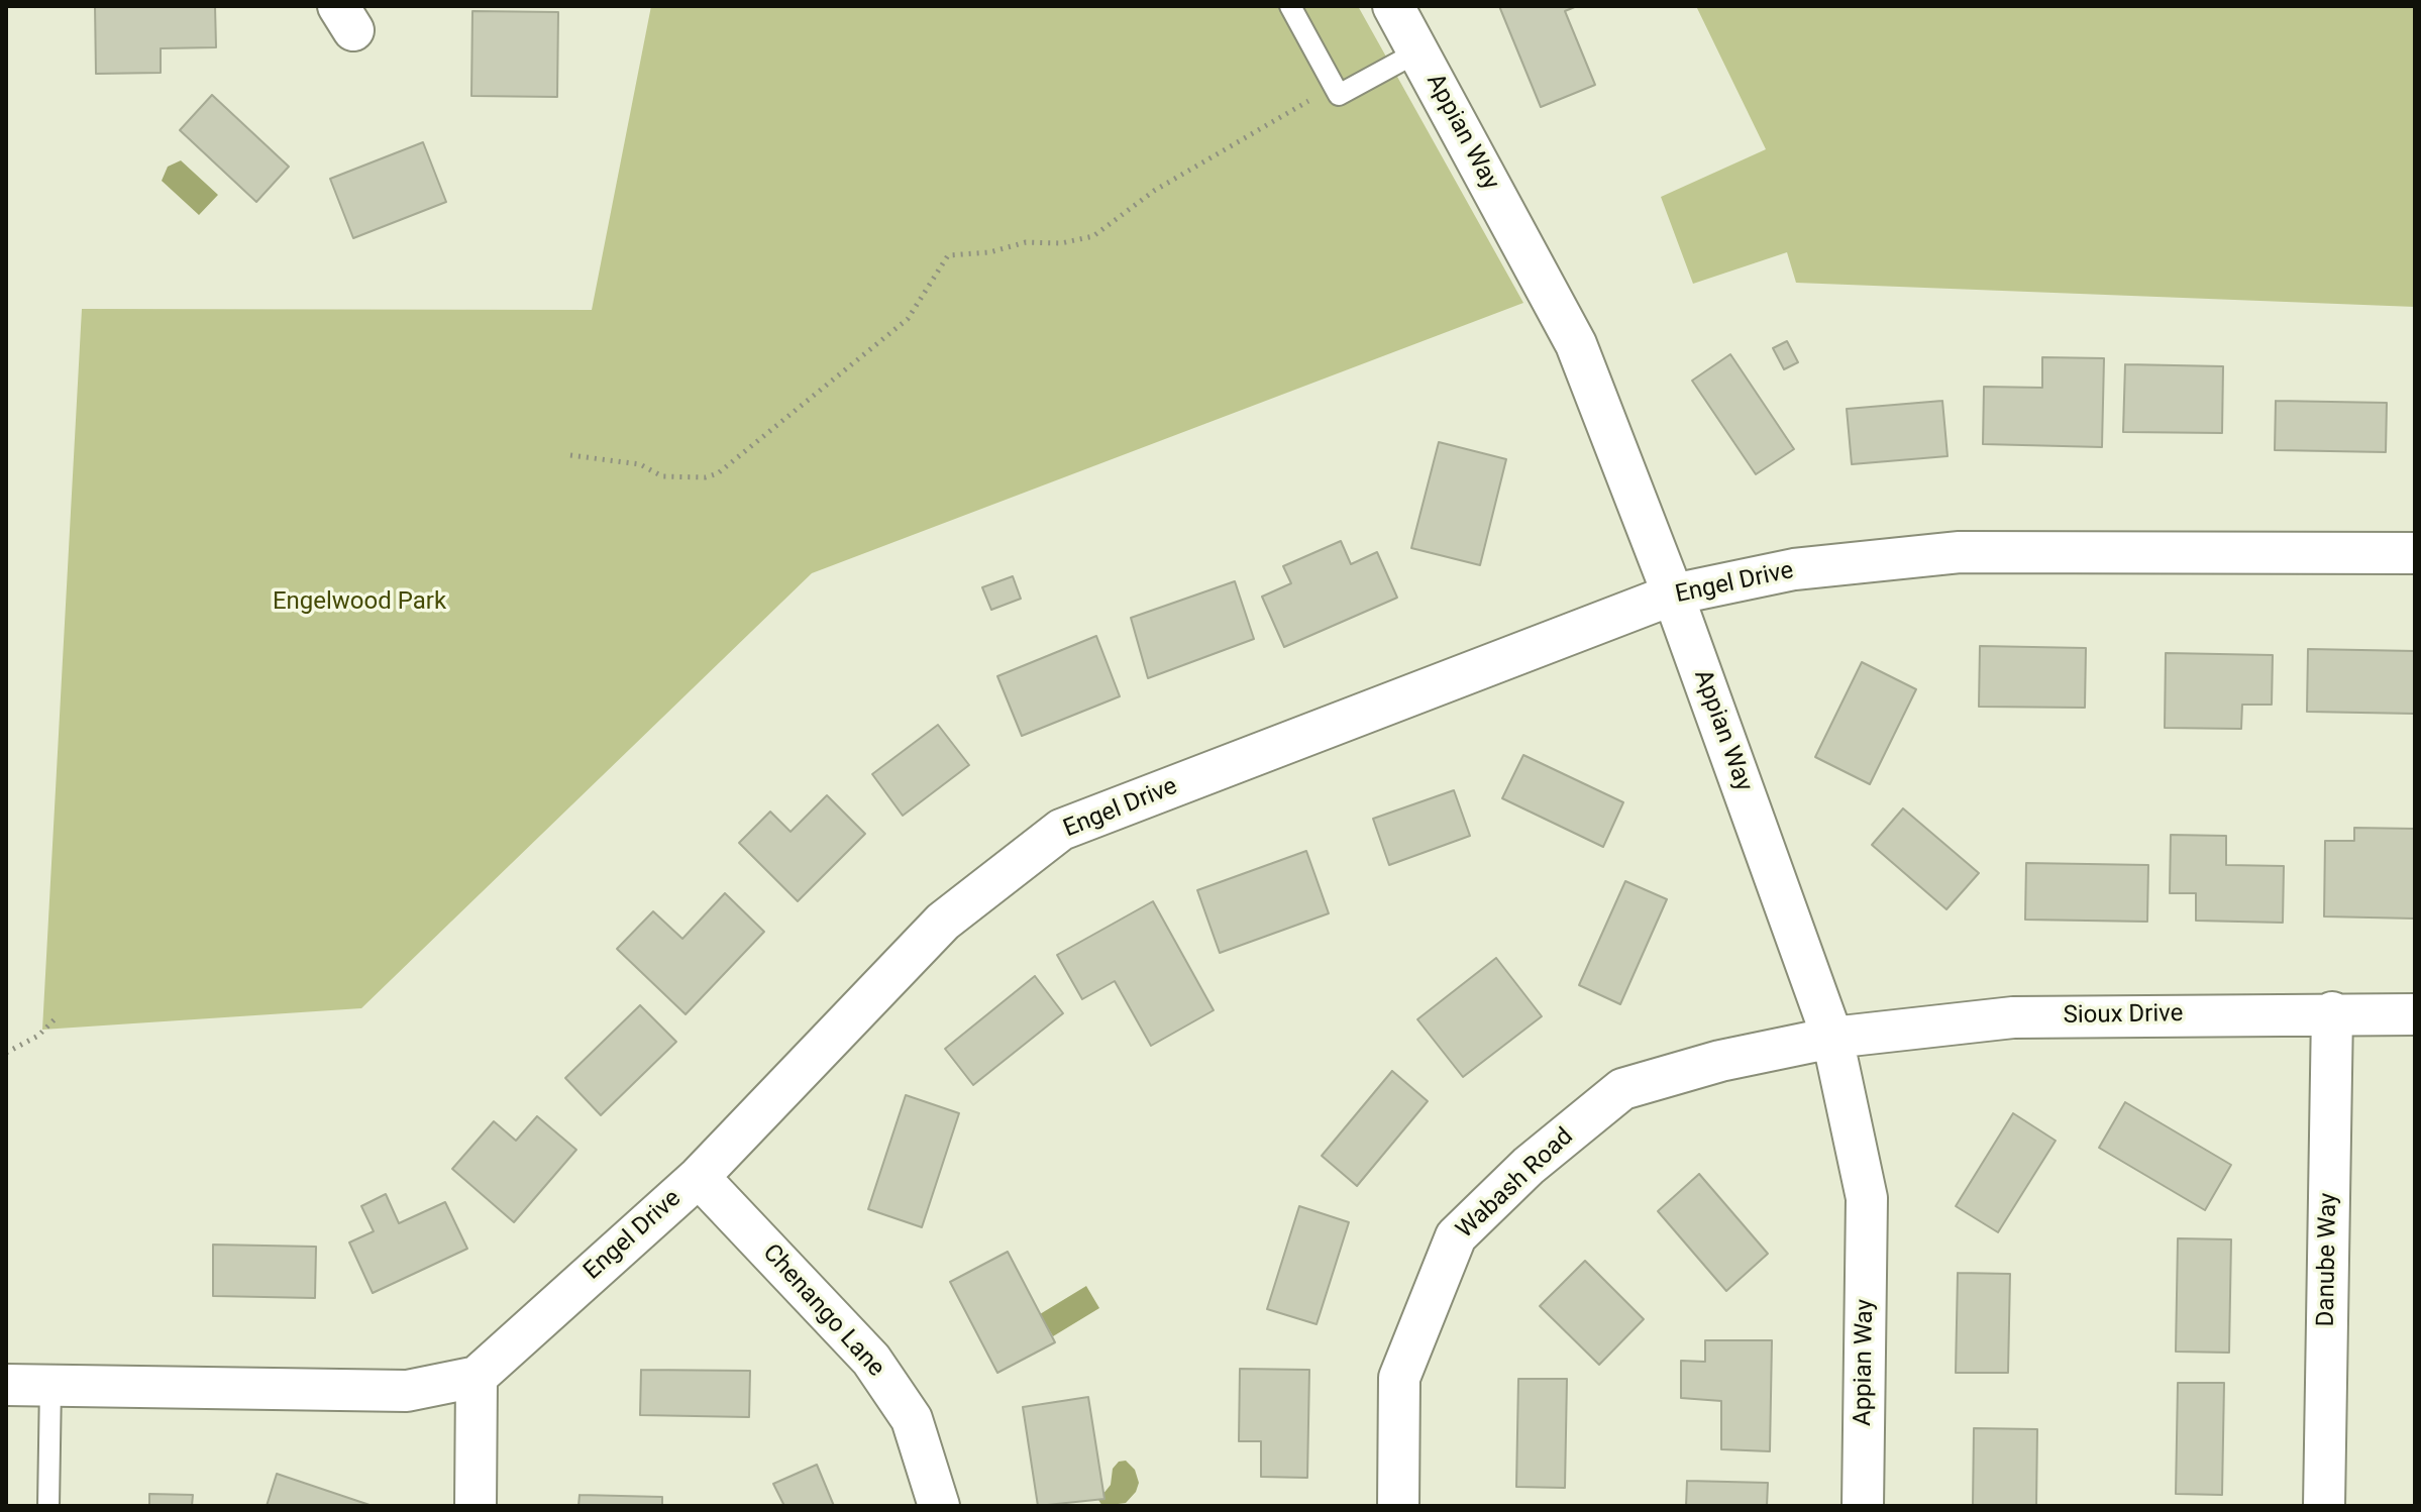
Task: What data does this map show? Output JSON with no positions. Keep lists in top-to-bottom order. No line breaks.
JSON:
{"streets":{"street":["Appian Way","Engel Drive","Sioux Drive","Wabash Road","Danube Way","Chenango Lane"]},"crossings":[["Appian Way","Engel Drive"],["Appian Way","Sioux Drive"],["Appian Way","Wabash Road"],["Engel Drive","Chenango Lane"],["Sioux Drive","Wabash Road"],["Sioux Drive","Danube Way"]],"parks":["Engelwood Park"]}
